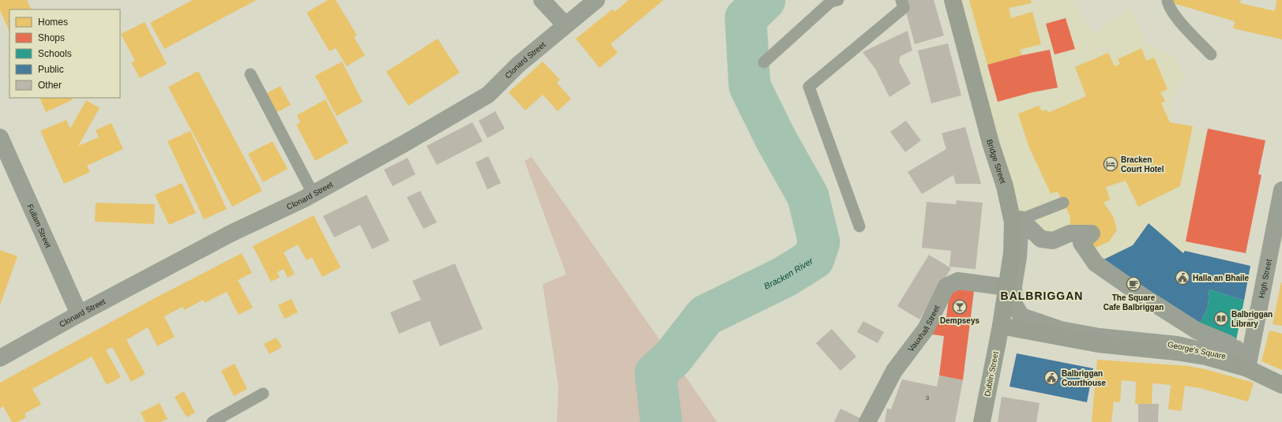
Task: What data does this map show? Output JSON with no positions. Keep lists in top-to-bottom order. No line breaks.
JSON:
{"streets":{"main road":["Bridge Street","George's Square","Dublin Street"],"street":["Clonard Street","Fullam Street","High Street","Vauxhall Street"]},"crossings":[["Clonard Street","Fullam Street"],["Bridge Street","Vauxhall Street"],["Bridge Street","George's Square"],["Bridge Street","Dublin Street"],["High Street","George's Square"],["George's Square","Dublin Street"]],"districts":["BALBRIGGAN"],"water":["Bracken River"],"places":{"hotel":["Bracken Court Hotel"],"public building":["Halla an Bhaile","Balbriggan Courthouse"],"cafe":["The Square Cafe Balbriggan"],"bar":["Dempseys"],"library":["Balbriggan Library"]},"house_numbers":["3"],"legend":["Homes","Shops","Schools","Public","Other"]}
